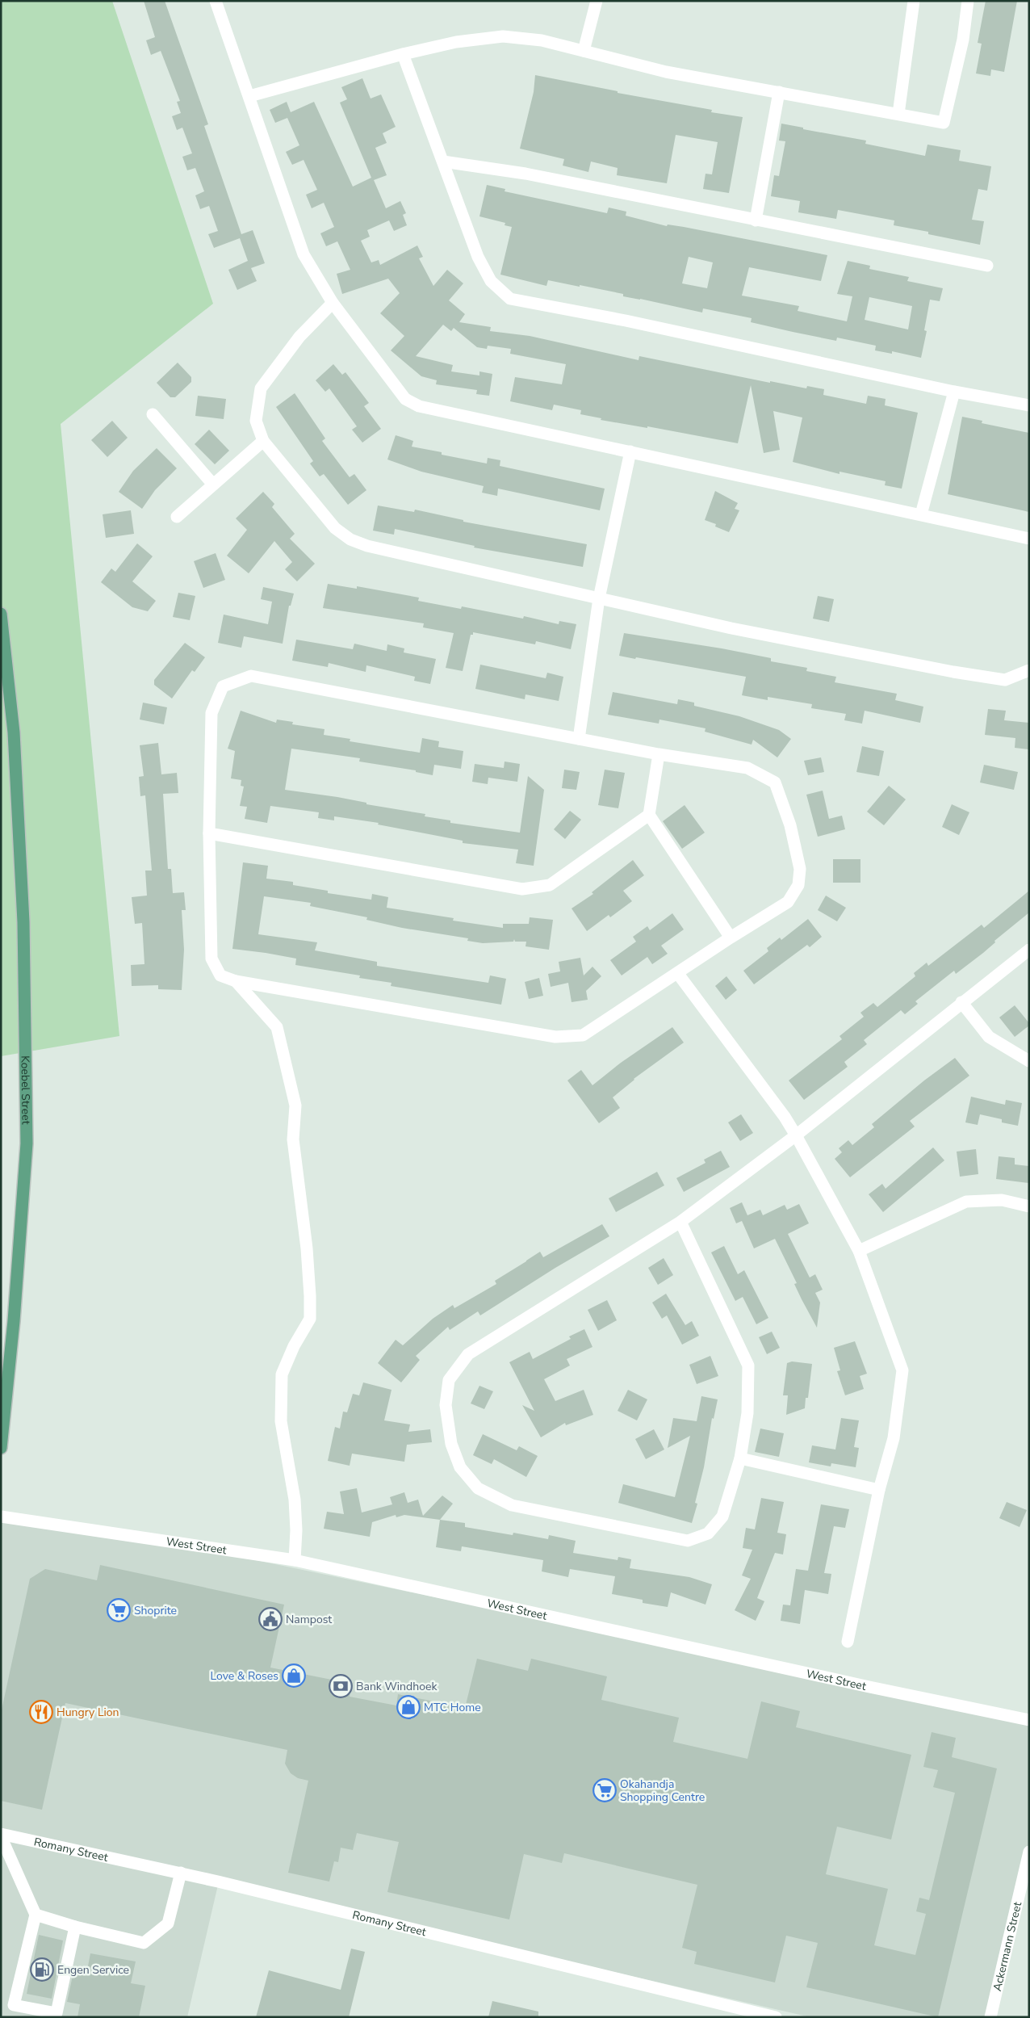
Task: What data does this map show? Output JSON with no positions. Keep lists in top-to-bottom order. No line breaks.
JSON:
{"streets":{"main road":["Koebel Street"],"street":["West Street","Romany Street","Ackermann Street"]},"places":{"supermarket":["Shoprite","Okahandja Shopping Centre"],"public building":["Nampost"],"shop":["Love & Roses","MTC Home"],"bank":["Bank Windhoek"],"restaurant":["Hungry Lion"],"fuel station":["Engen Service"]}}
